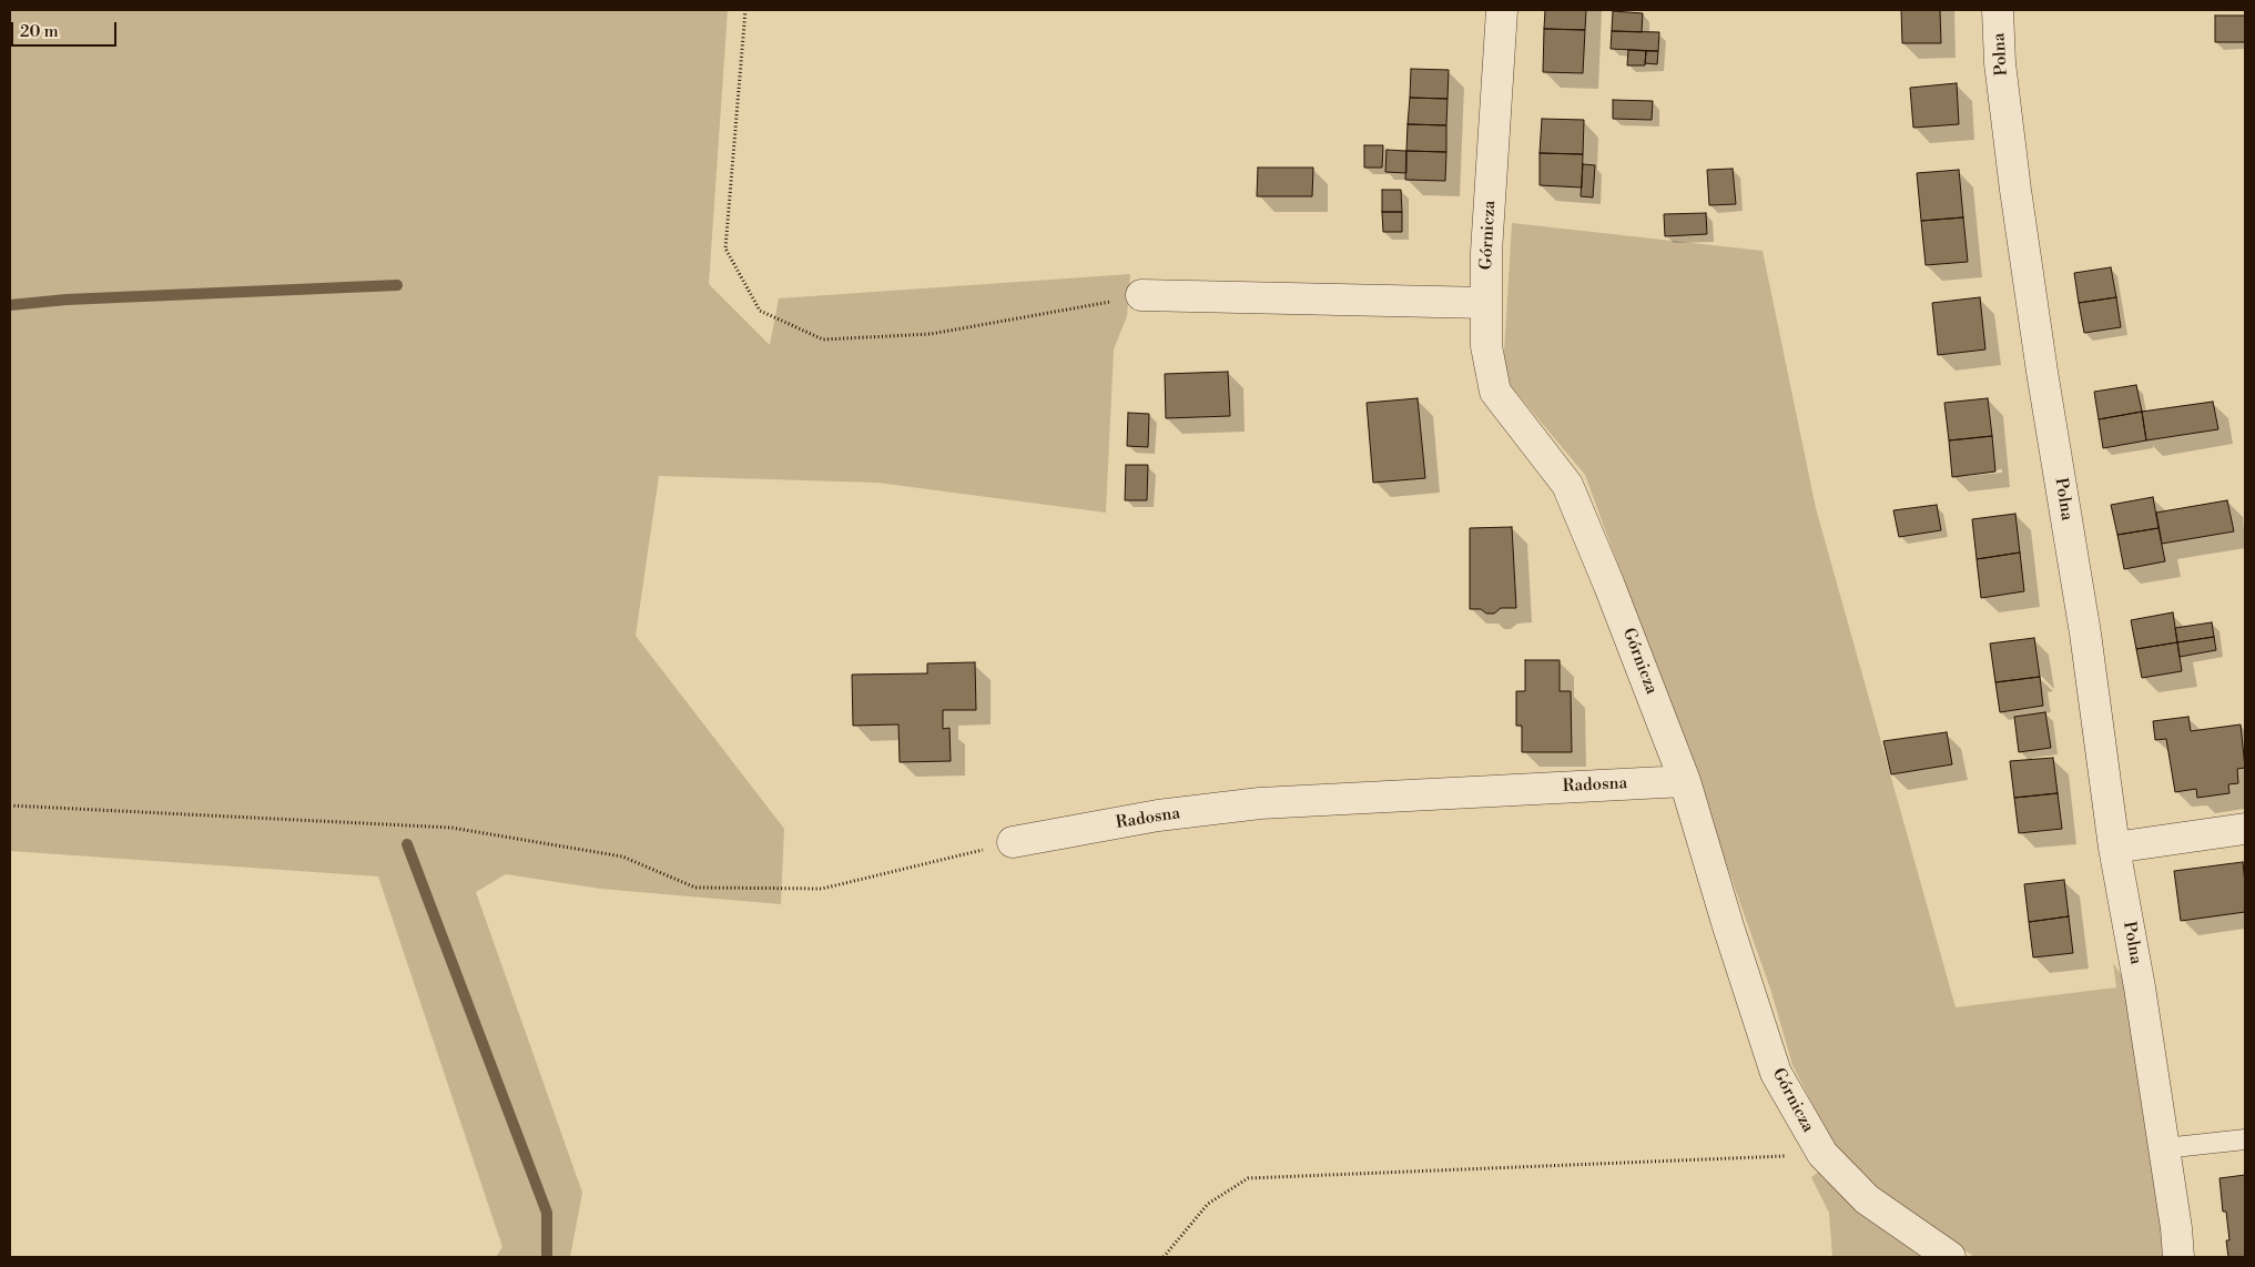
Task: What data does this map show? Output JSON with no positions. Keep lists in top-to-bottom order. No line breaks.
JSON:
{"streets":{"street":["Polna","Górnicza","Radosna"]},"crossings":[["Górnicza","Radosna"]],"scale_bar":"20 m"}
